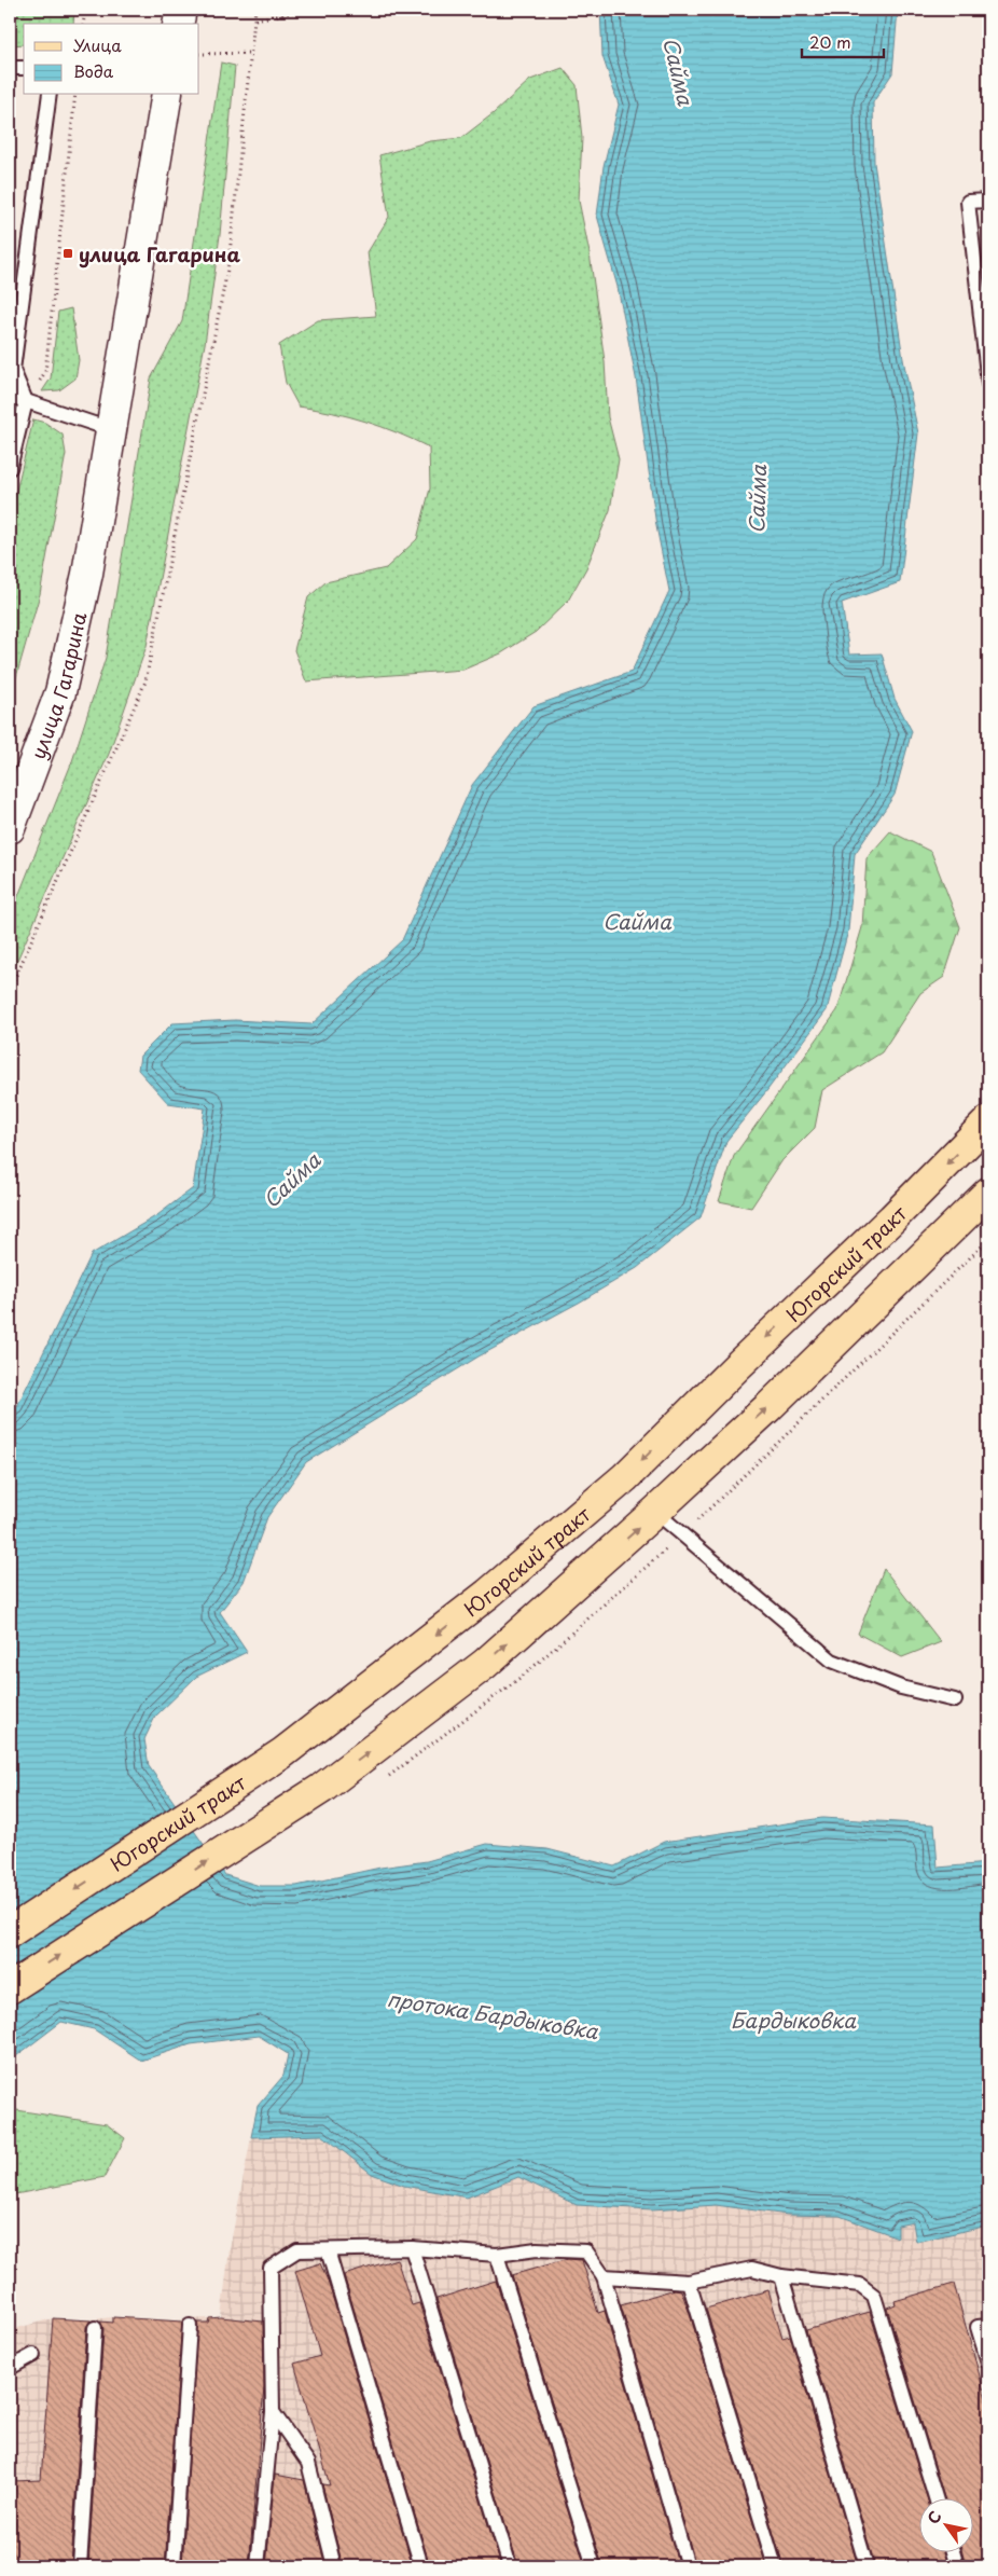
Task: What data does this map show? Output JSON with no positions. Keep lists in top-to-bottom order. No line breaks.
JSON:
{"streets":{"main road":["улица Гагарина","Югорский тракт"]},"water":["Сайма","протока Бардыковка","Бардыковка"],"places":{"transit":["улица Гагарина"]},"legend":["Улица","Вода"],"scale_bar":"20 m","north":"top left"}
